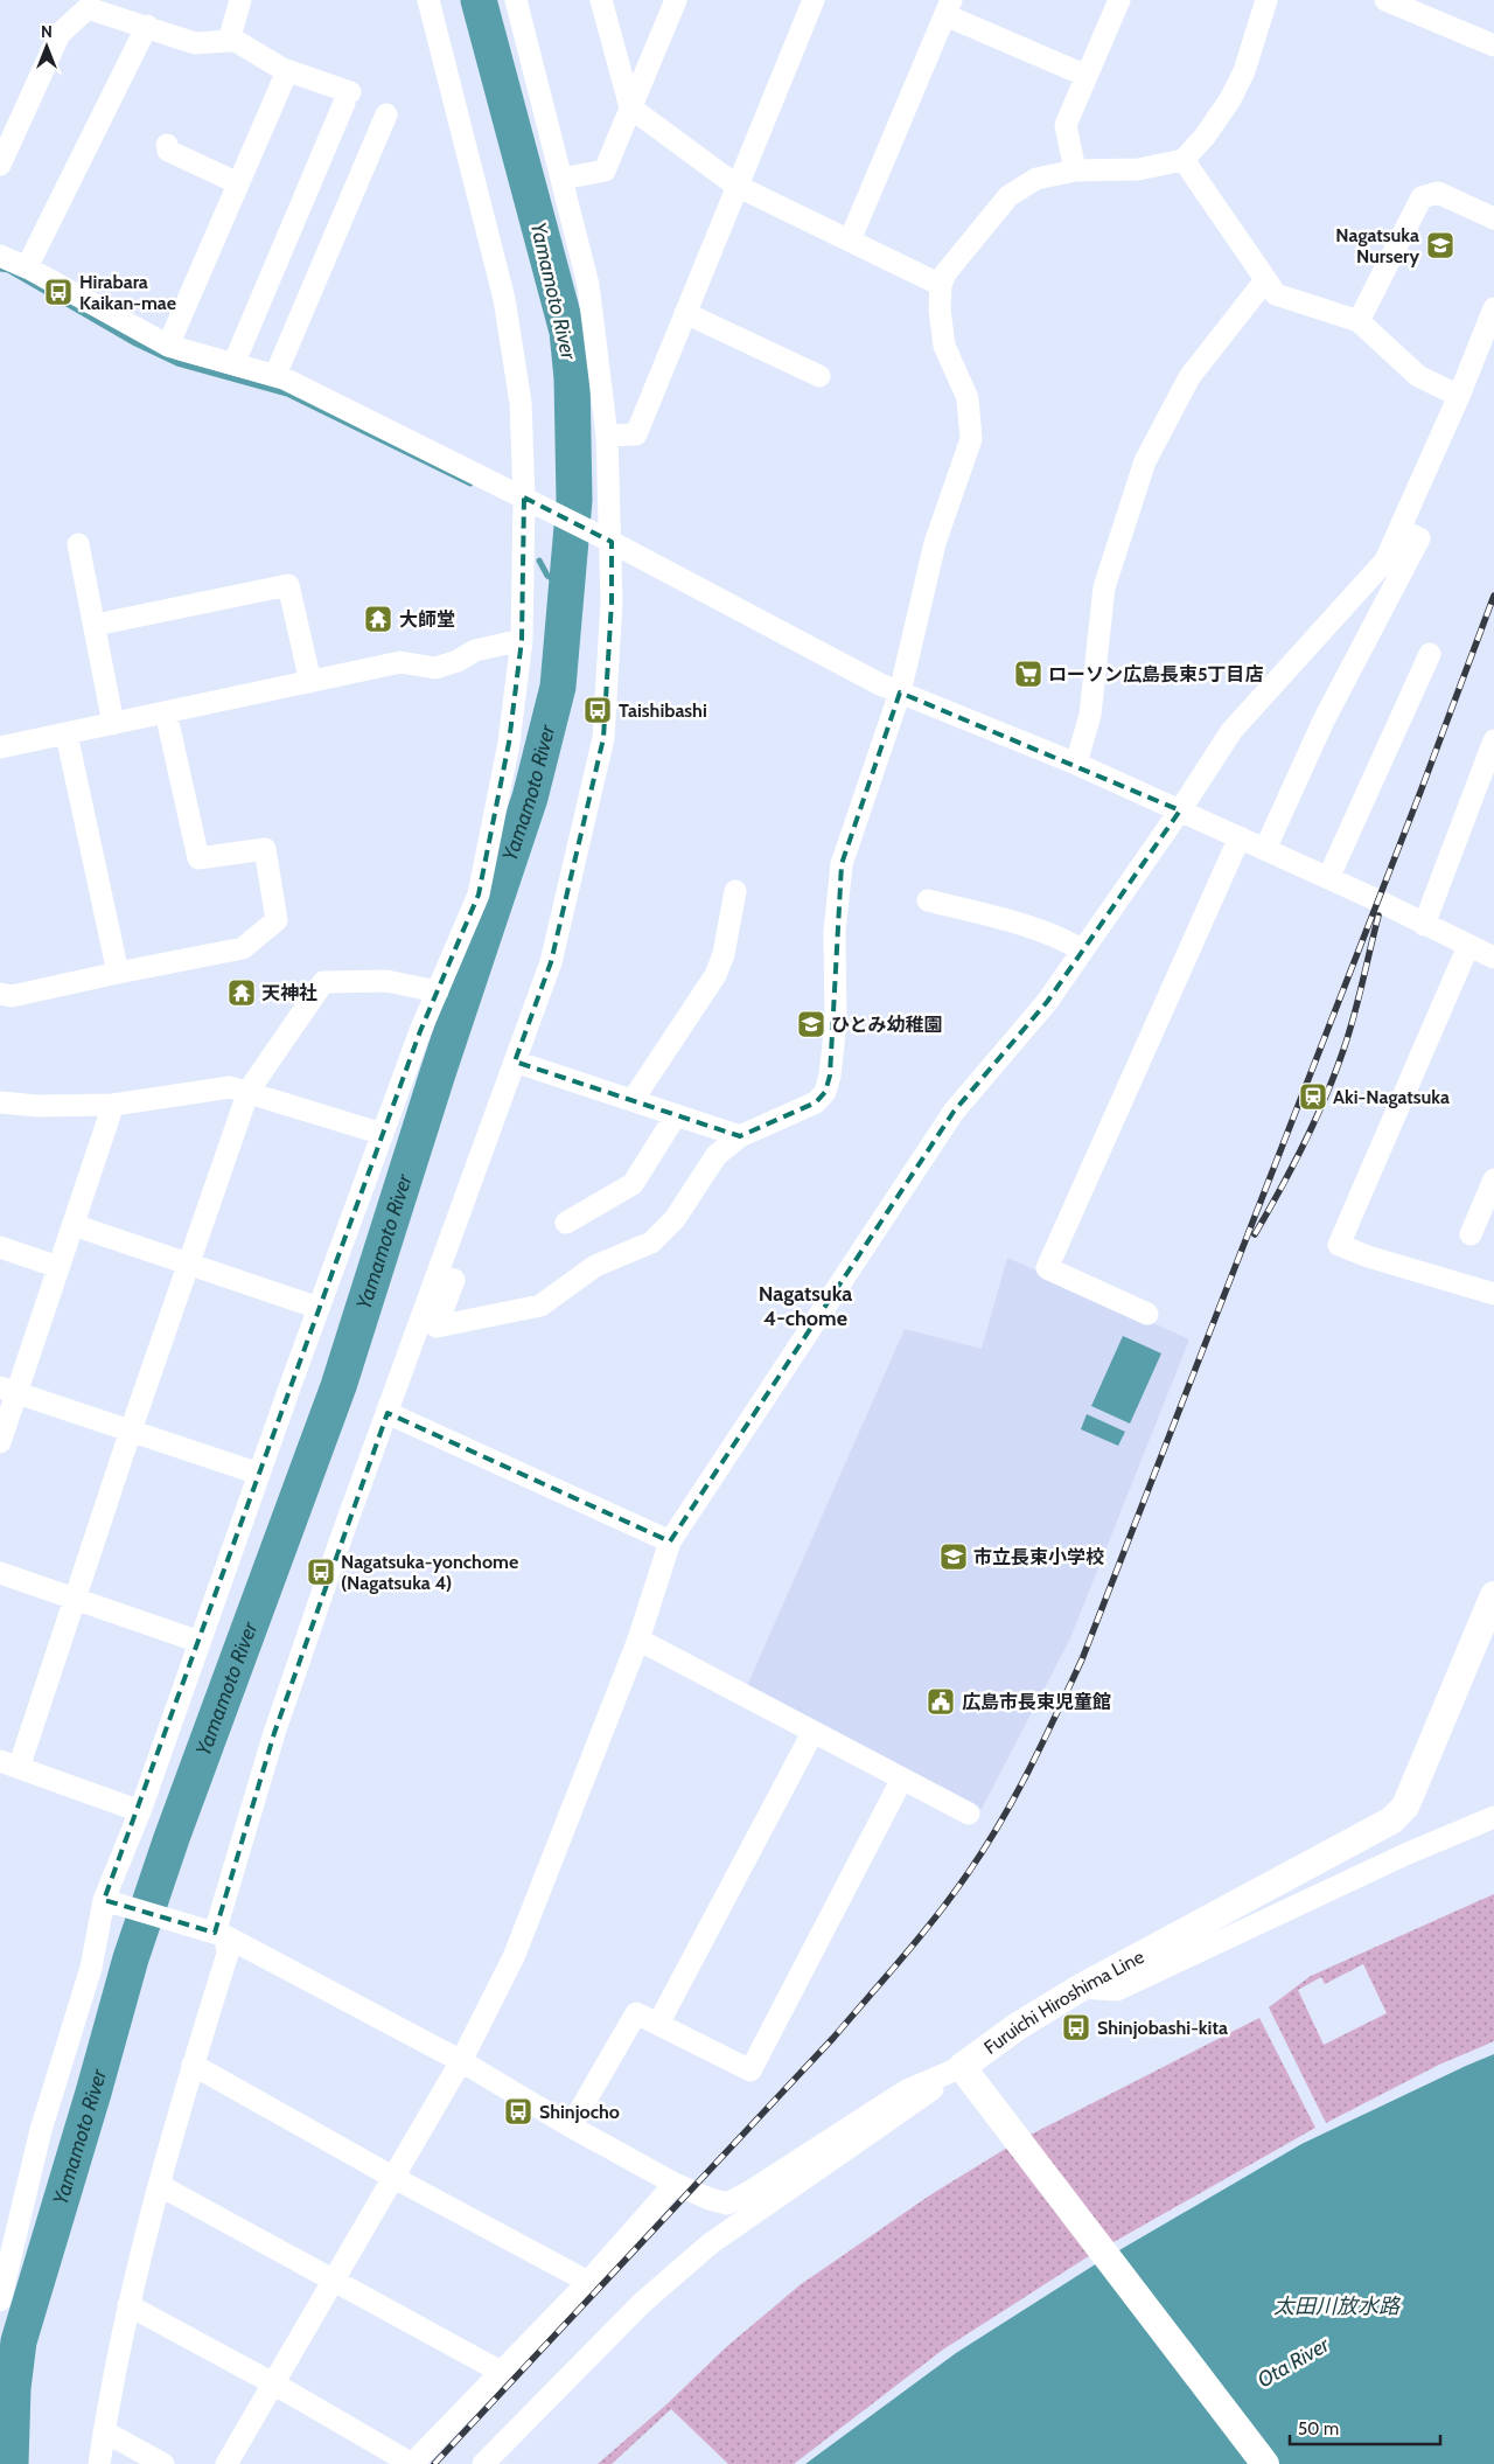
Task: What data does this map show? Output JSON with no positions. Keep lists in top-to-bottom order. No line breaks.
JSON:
{"streets":{"main road":["Furuichi Hiroshima Line"]},"districts":["Nagatsuka 4-chome"],"water":["Yamamoto River","太田川放水路","Ota River"],"places":{"school or university":["Nagatsuka Nursery","ひとみ幼稚園","市立長束小学校"],"bus stop":["Hirabara Kaikan-mae","Taishibashi","Nagatsuka-yonchome (Nagatsuka 4)","Shinjobashi-kita","Shinjocho"],"temple":["大師堂","天神社"],"supermarket":["ローソン広島長束5丁目店"],"station":["Aki-Nagatsuka"],"public building":["広島市長束児童館"]},"scale_bar":"50 m","north":"top"}
